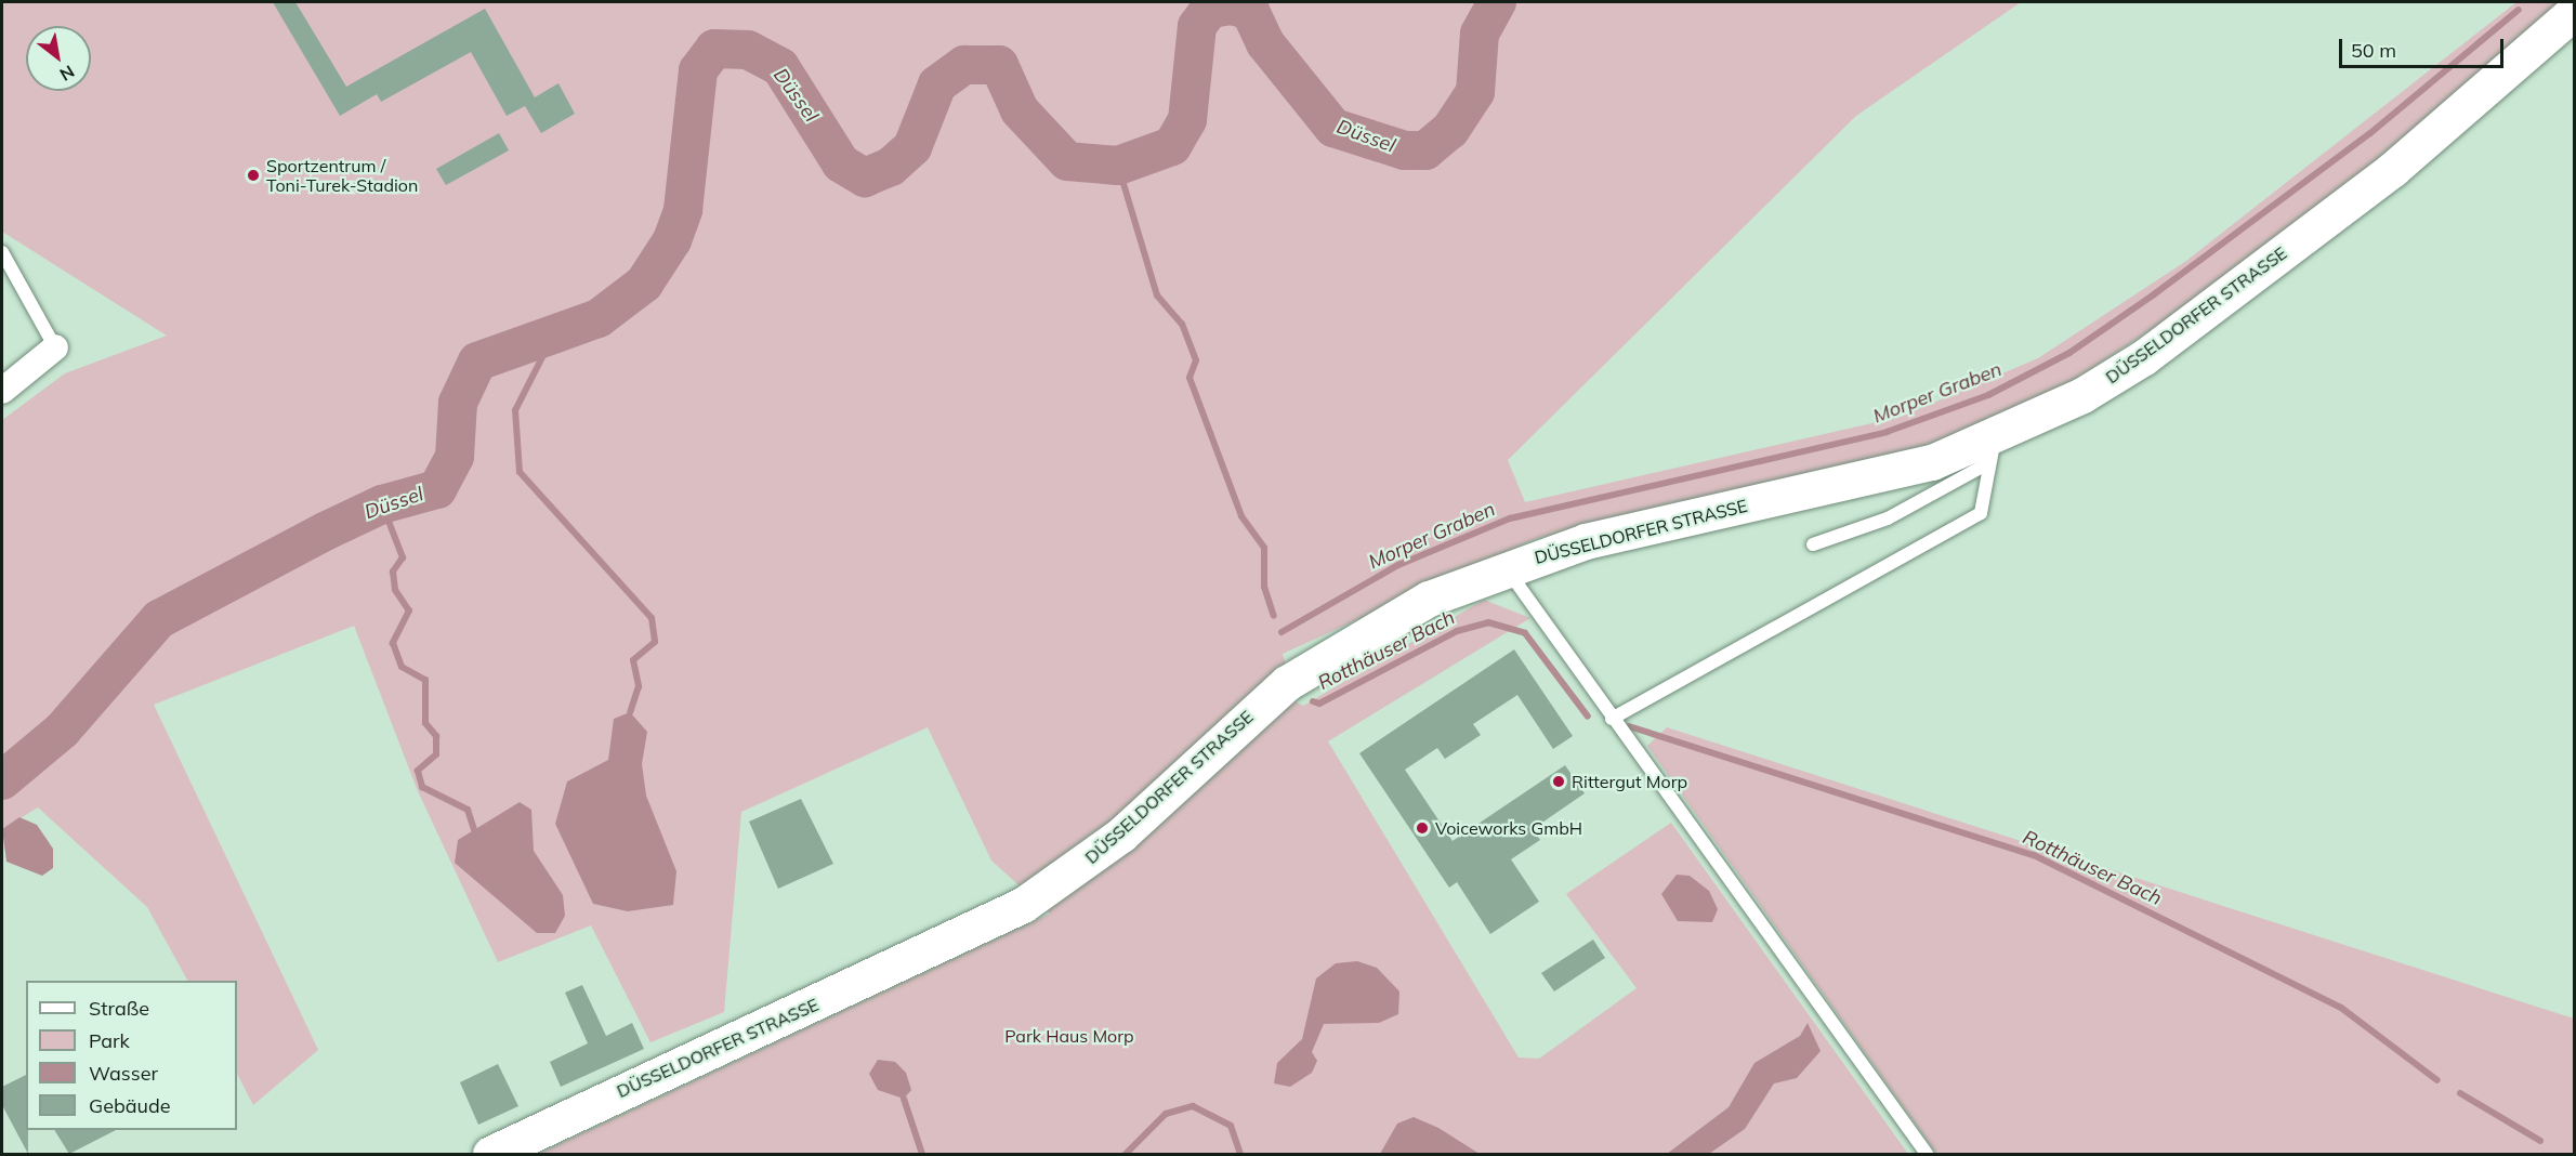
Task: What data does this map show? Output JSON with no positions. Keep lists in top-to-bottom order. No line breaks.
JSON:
{"streets":{"main road":["DÜSSELDORFER STRASSE"]},"water":["Düssel","Morper Graben","Rotthäuser Bach"],"parks":["Park Haus Morp"],"places":["Sportzentrum / Toni-Turek-Stadion","Rittergut Morp","Voiceworks GmbH"],"legend":["Straße","Park","Wasser","Gebäude"],"scale_bar":"50 m","north":"bottom right"}
